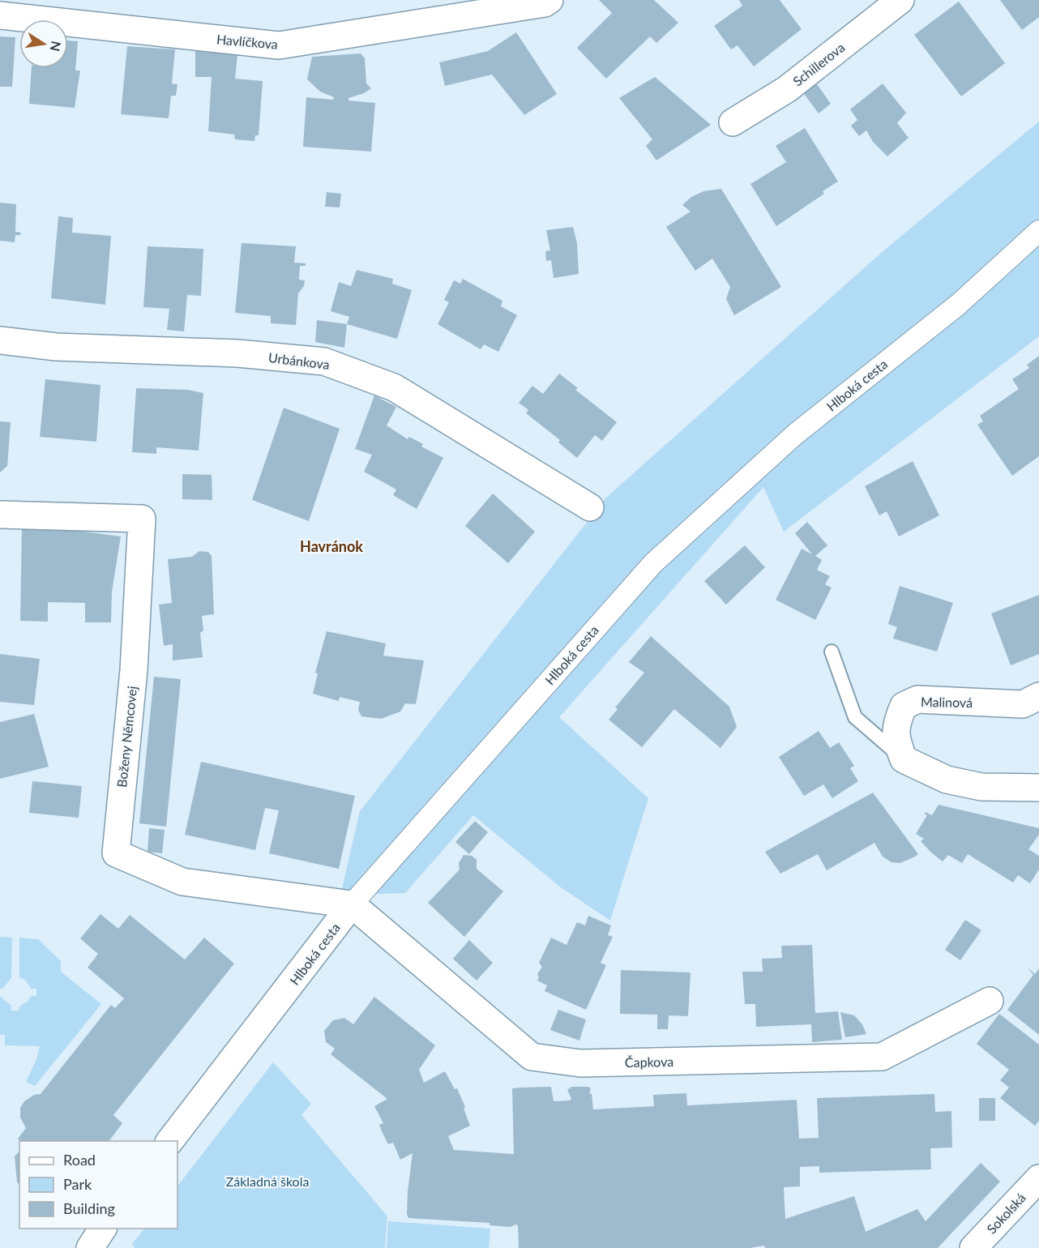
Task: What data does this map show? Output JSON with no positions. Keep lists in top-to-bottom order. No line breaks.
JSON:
{"streets":{"street":["Havlíčkova","Schillerova","Urbánkova","Hlboká cesta","Malinová","Boženy Němcovej","Čapkova","Sokolská"]},"crossings":[["Hlboká cesta","Boženy Němcovej"],["Hlboká cesta","Čapkova"],["Boženy Němcovej","Čapkova"]],"districts":["Havránok"],"parks":["Základná škola"],"legend":["Road","Park","Building"],"north":"right"}
